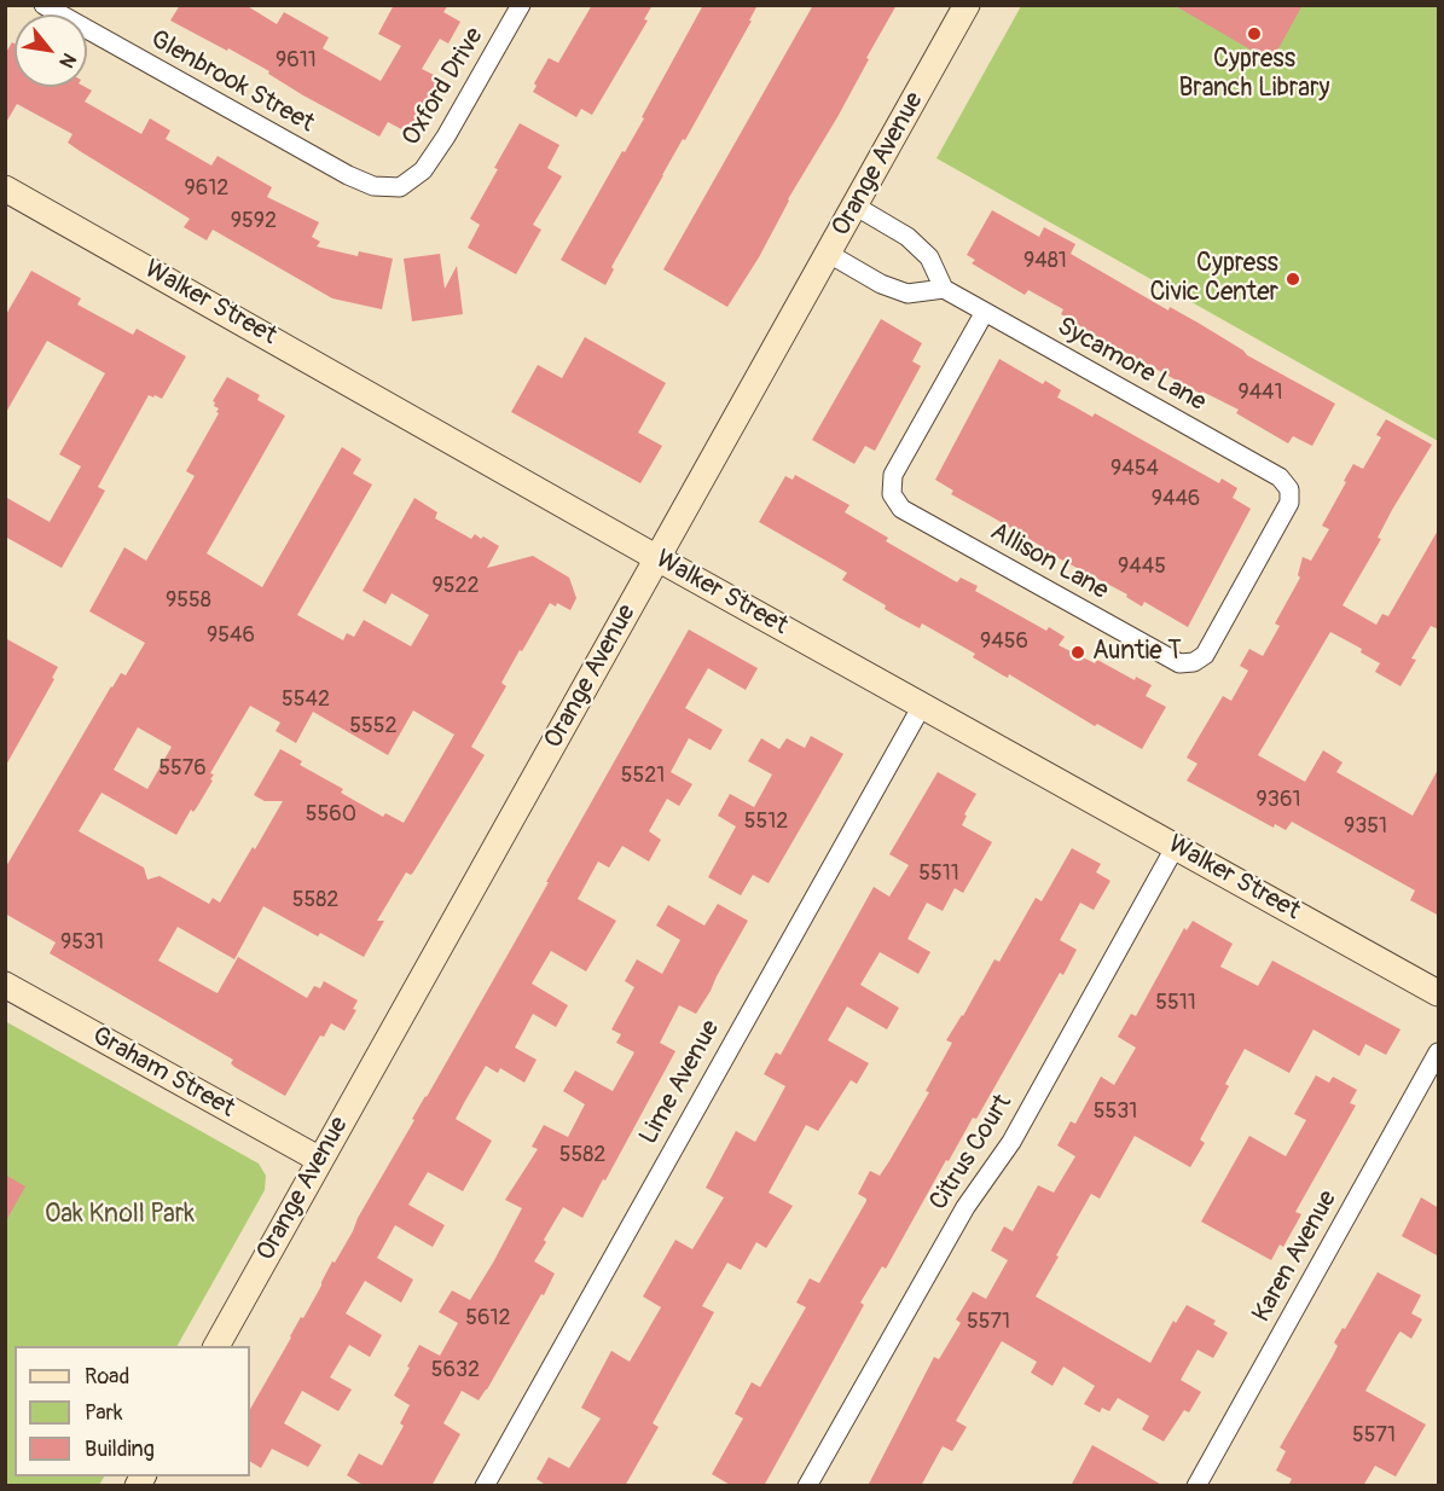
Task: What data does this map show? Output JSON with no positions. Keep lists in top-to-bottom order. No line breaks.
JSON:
{"streets":{"main road":["Orange Avenue","Walker Street","Graham Street"],"street":["Glenbrook Street","Oxford Drive","Sycamore Lane","Allison Lane","Lime Avenue","Citrus Court","Karen Avenue"]},"crossings":[["Glenbrook Street","Oxford Drive"],["Orange Avenue","Walker Street"],["Orange Avenue","Graham Street"],["Walker Street","Lime Avenue"],["Walker Street","Citrus Court"],["Sycamore Lane","Allison Lane"]],"parks":["Oak Knoll Park"],"places":["Cypress Branch Library","Cypress Civic Center","Auntie T"],"house_numbers":["9611","9612","9592","9481","9441","9454","9446","9445","9522","9558","9546","9456","5542","5552","5576","5521","9361","5560","5512","9351","5511","5582","9531","5511","5531","5582","5612","5571","5632","5571"],"legend":["Road","Park","Building"],"north":"bottom right"}
